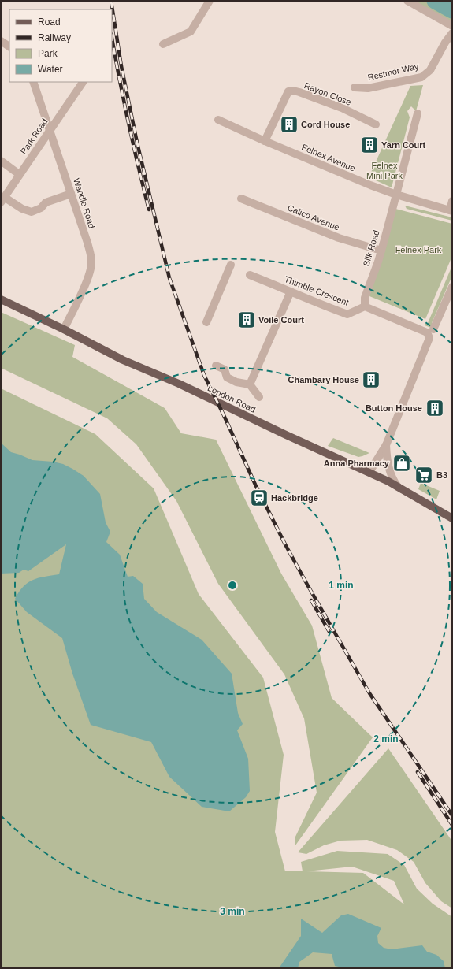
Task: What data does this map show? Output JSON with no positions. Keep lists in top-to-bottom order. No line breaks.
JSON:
{"streets":{"main road":["London Road"],"street":["Restmor Way","Rayon Close","Park Road","Felnex Avenue","Wandle Road","Calico Avenue","Silk Road","Thimble Crescent"]},"crossings":[["Rayon Close","Felnex Avenue"],["Park Road","Wandle Road"],["Felnex Avenue","Silk Road"],["Wandle Road","London Road"],["Calico Avenue","Silk Road"],["Silk Road","Thimble Crescent"]],"parks":["Felnex Mini Park","Felnex Park"],"places":{"building":["Cord House","Yarn Court","Voile Court","Chambary House","Button House"],"shop":["Anna Pharmacy"],"supermarket":["B3"],"station":["Hackbridge"]},"legend":["Road","Railway","Park","Water"],"rings":["1 min","2 min","3 min"]}
